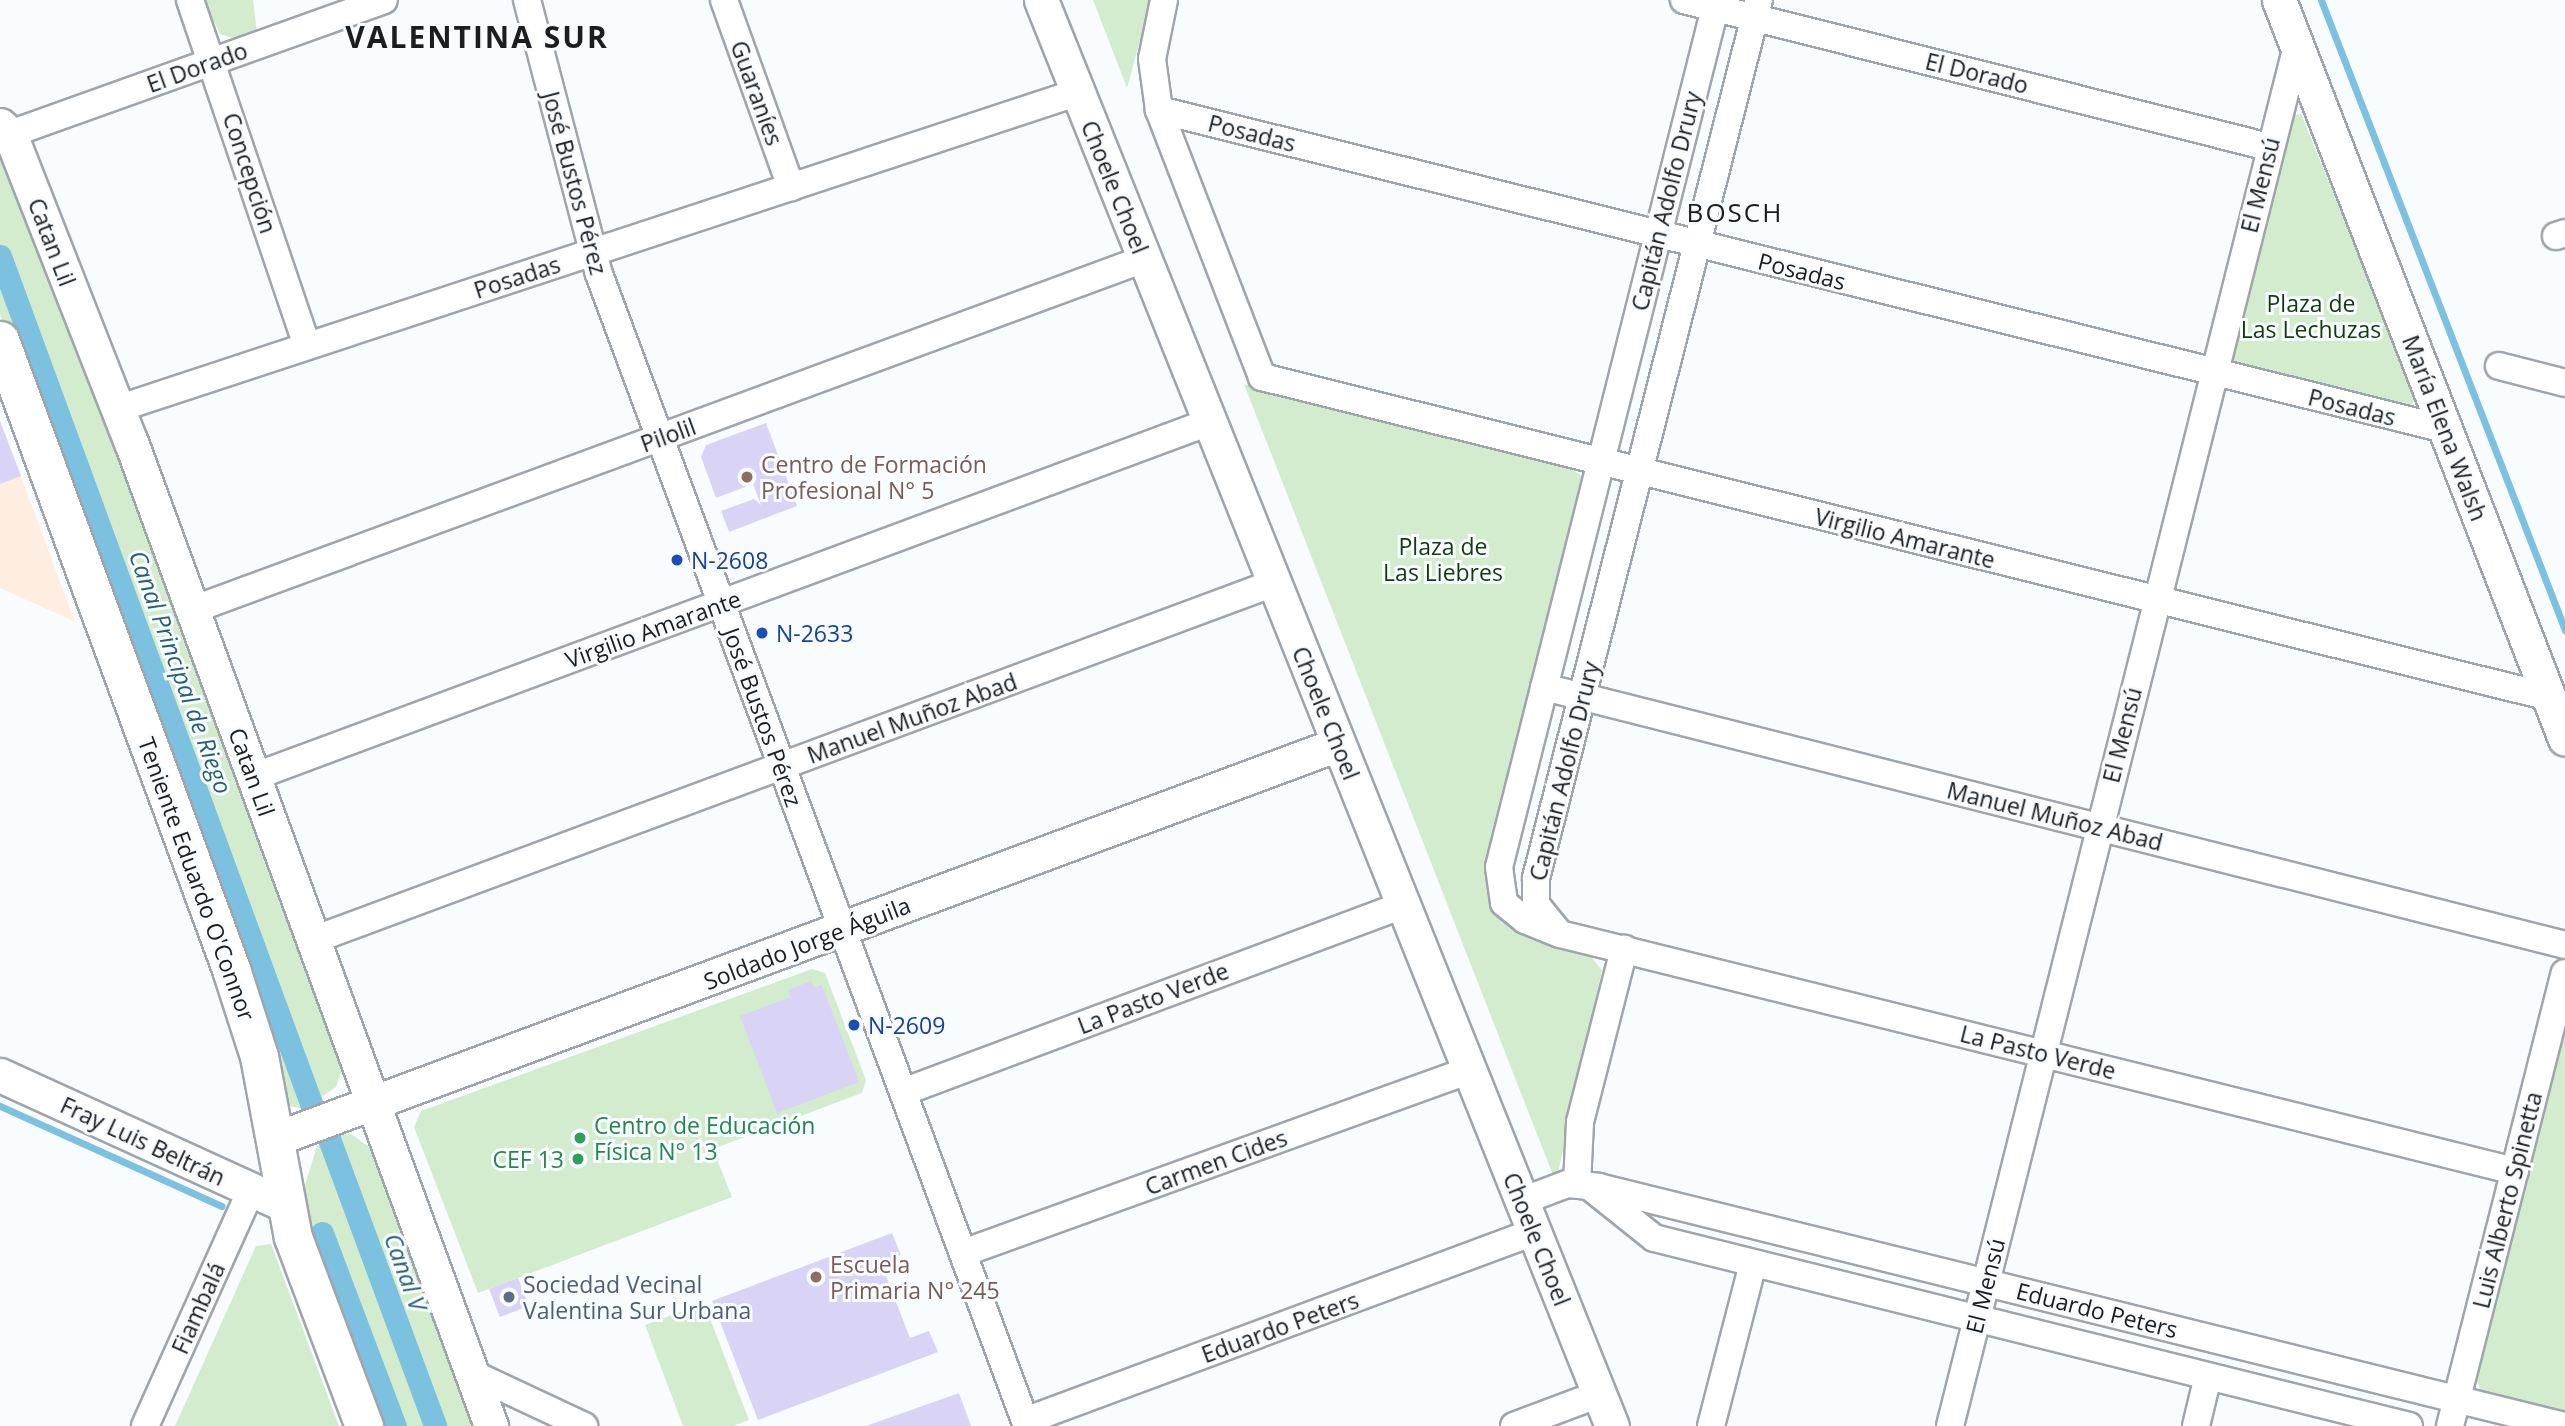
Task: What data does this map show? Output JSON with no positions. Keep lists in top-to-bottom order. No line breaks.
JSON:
{"streets":{"main road":["Teniente Eduardo O'Connor"],"street":["El Dorado","Guaraníes","Posadas","Concepción","José Bustos Pérez","El Mensú","Choele Choel","Capitán Adolfo Drury","Catan Lil","María Elena Walsh","Pilolil","Virgilio Amarante","Manuel Muñoz Abad","Soldado Jorge Águila","La Pasto Verde","Fray Luis Beltrán","Carmen Cides","Luis Alberto Spinetta","Fiambalá","Eduardo Peters"]},"crossings":[["El Dorado","Concepción"],["El Dorado","El Mensú"],["El Dorado","Capitán Adolfo Drury"],["El Dorado","Catan Lil"],["Guaraníes","Posadas"],["Posadas","Concepción"],["Posadas","José Bustos Pérez"],["Posadas","El Mensú"],["Posadas","Choele Choel"],["Posadas","Capitán Adolfo Drury"],["Posadas","Catan Lil"],["Posadas","María Elena Walsh"],["Posadas","Virgilio Amarante"],["José Bustos Pérez","Pilolil"],["José Bustos Pérez","Virgilio Amarante"],["José Bustos Pérez","Manuel Muñoz Abad"],["José Bustos Pérez","Soldado Jorge Águila"],["José Bustos Pérez","La Pasto Verde"],["José Bustos Pérez","Carmen Cides"],["José Bustos Pérez","Eduardo Peters"],["El Mensú","María Elena Walsh"],["El Mensú","Virgilio Amarante"],["El Mensú","Manuel Muñoz Abad"],["El Mensú","La Pasto Verde"],["El Mensú","Eduardo Peters"],["Choele Choel","Pilolil"],["Choele Choel","Virgilio Amarante"],["Choele Choel","Manuel Muñoz Abad"],["Choele Choel","Soldado Jorge Águila"],["Choele Choel","La Pasto Verde"],["Choele Choel","Carmen Cides"],["Choele Choel","Eduardo Peters"],["Capitán Adolfo Drury","Virgilio Amarante"],["Capitán Adolfo Drury","Manuel Muñoz Abad"],["Capitán Adolfo Drury","La Pasto Verde"],["Catan Lil","Pilolil"],["Catan Lil","Virgilio Amarante"],["Catan Lil","Manuel Muñoz Abad"],["Catan Lil","Soldado Jorge Águila"],["María Elena Walsh","Virgilio Amarante"],["Teniente Eduardo O'Connor","Soldado Jorge Águila"],["Teniente Eduardo O'Connor","Fray Luis Beltrán"],["La Pasto Verde","Luis Alberto Spinetta"],["Fray Luis Beltrán","Fiambalá"],["Luis Alberto Spinetta","Eduardo Peters"]],"districts":["VALENTINA SUR","BOSCH"],"water":["Canal Principal de Riego","Canal V"],"parks":["Plaza de Las Lechuzas","Plaza de Las Liebres"],"places":["Centro de Formación Profesional N° 5","N-2608","N-2633","N-2609","Centro de Educación Física N° 13","CEF 13","Escuela Primaria N° 245","Sociedad Vecinal Valentina Sur Urbana"]}
